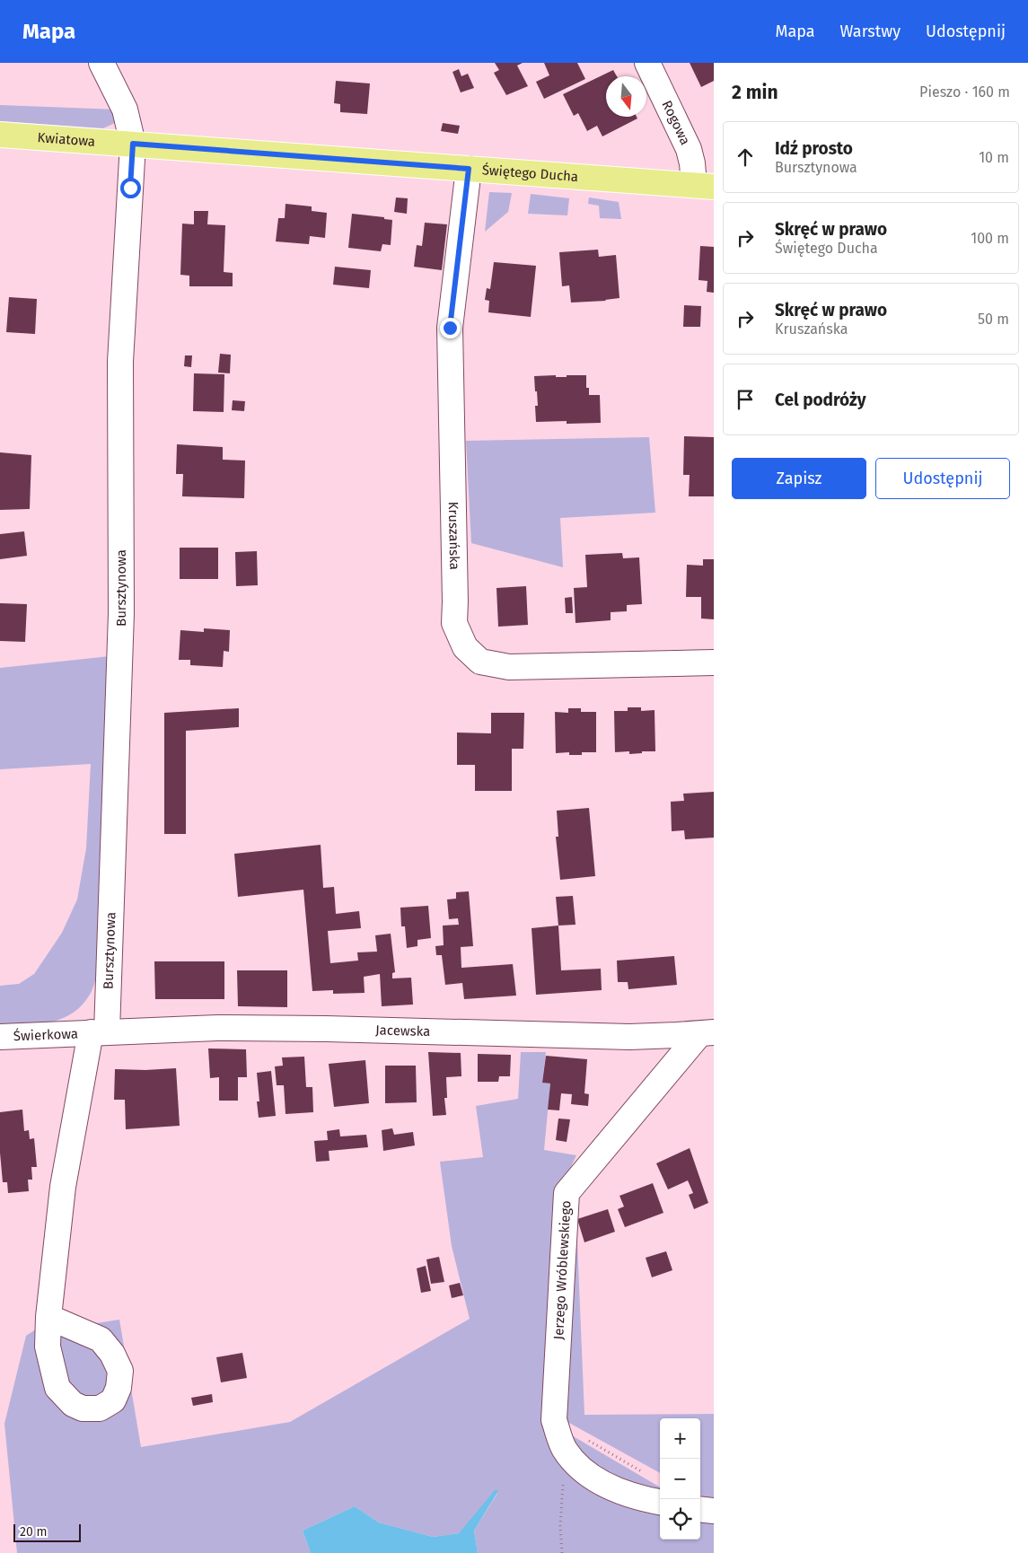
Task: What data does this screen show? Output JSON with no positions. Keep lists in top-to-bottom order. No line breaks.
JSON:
{"streets":{"main road":["Kwiatowa","Świętego Ducha"],"street":["Rogowa","Kruszańska","Bursztynowa","Jacewska","Świerkowa","Jerzego Wróblewskiego"]},"crossings":[["Rogowa","Świętego Ducha"],["Kwiatowa","Świętego Ducha"],["Kwiatowa","Bursztynowa"],["Świętego Ducha","Kruszańska"],["Świętego Ducha","Bursztynowa"],["Bursztynowa","Jacewska"],["Bursztynowa","Świerkowa"],["Jacewska","Świerkowa"],["Jacewska","Jerzego Wróblewskiego"]],"scale_bar":"20 m","north":"bottom","page":{"header":"Mapa","nav":["Mapa","Warstwy","Udostępnij"],"heading":["2 min","Pieszo · 160 m"],"list":[["Idź prosto","Bursztynowa","10 m"],["Skręć w prawo","Świętego Ducha","100 m"],["Skręć w prawo","Kruszańska","50 m"],"Cel podróży"],"buttons":["Zapisz","Udostępnij"],"map_buttons":["+","−"],"scale":"20 m"}}
